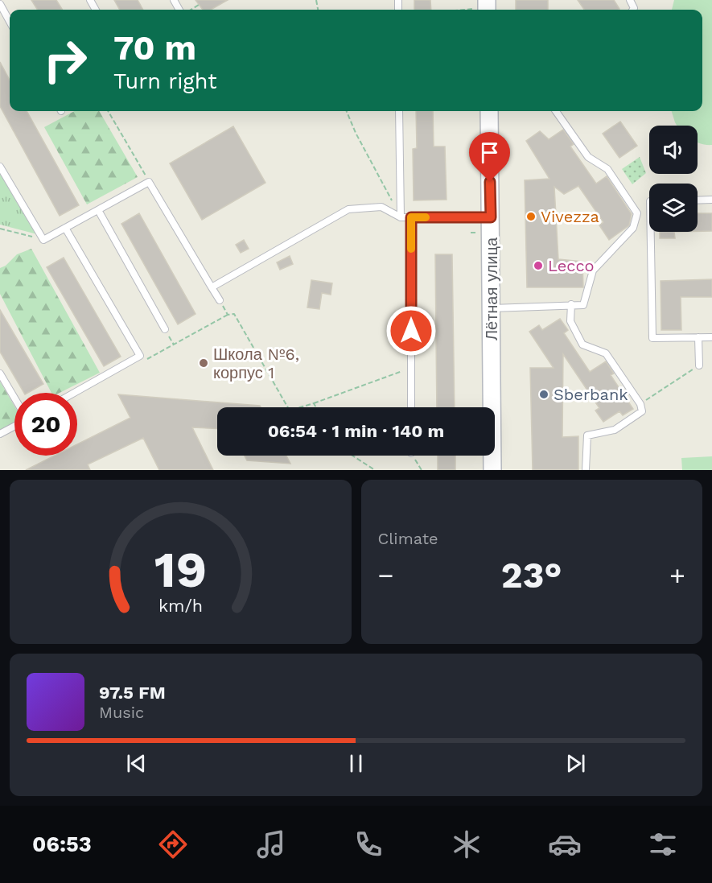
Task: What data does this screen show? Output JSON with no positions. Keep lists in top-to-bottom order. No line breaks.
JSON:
{"streets":{"street":["Лётная улица"]},"places":["Vivezza","Lecco","Школа №6, корпус 1","Sberbank"],"page":{"turn":["70 m","Turn right"],"limit":"20","trip":"06:54 · 1 min · 140 m","tile":"Climate","heat":["−","23°","+"],"song":["97.5 FM","Music"],"tabs":"06:53","gauge":["19","km/h"]}}
